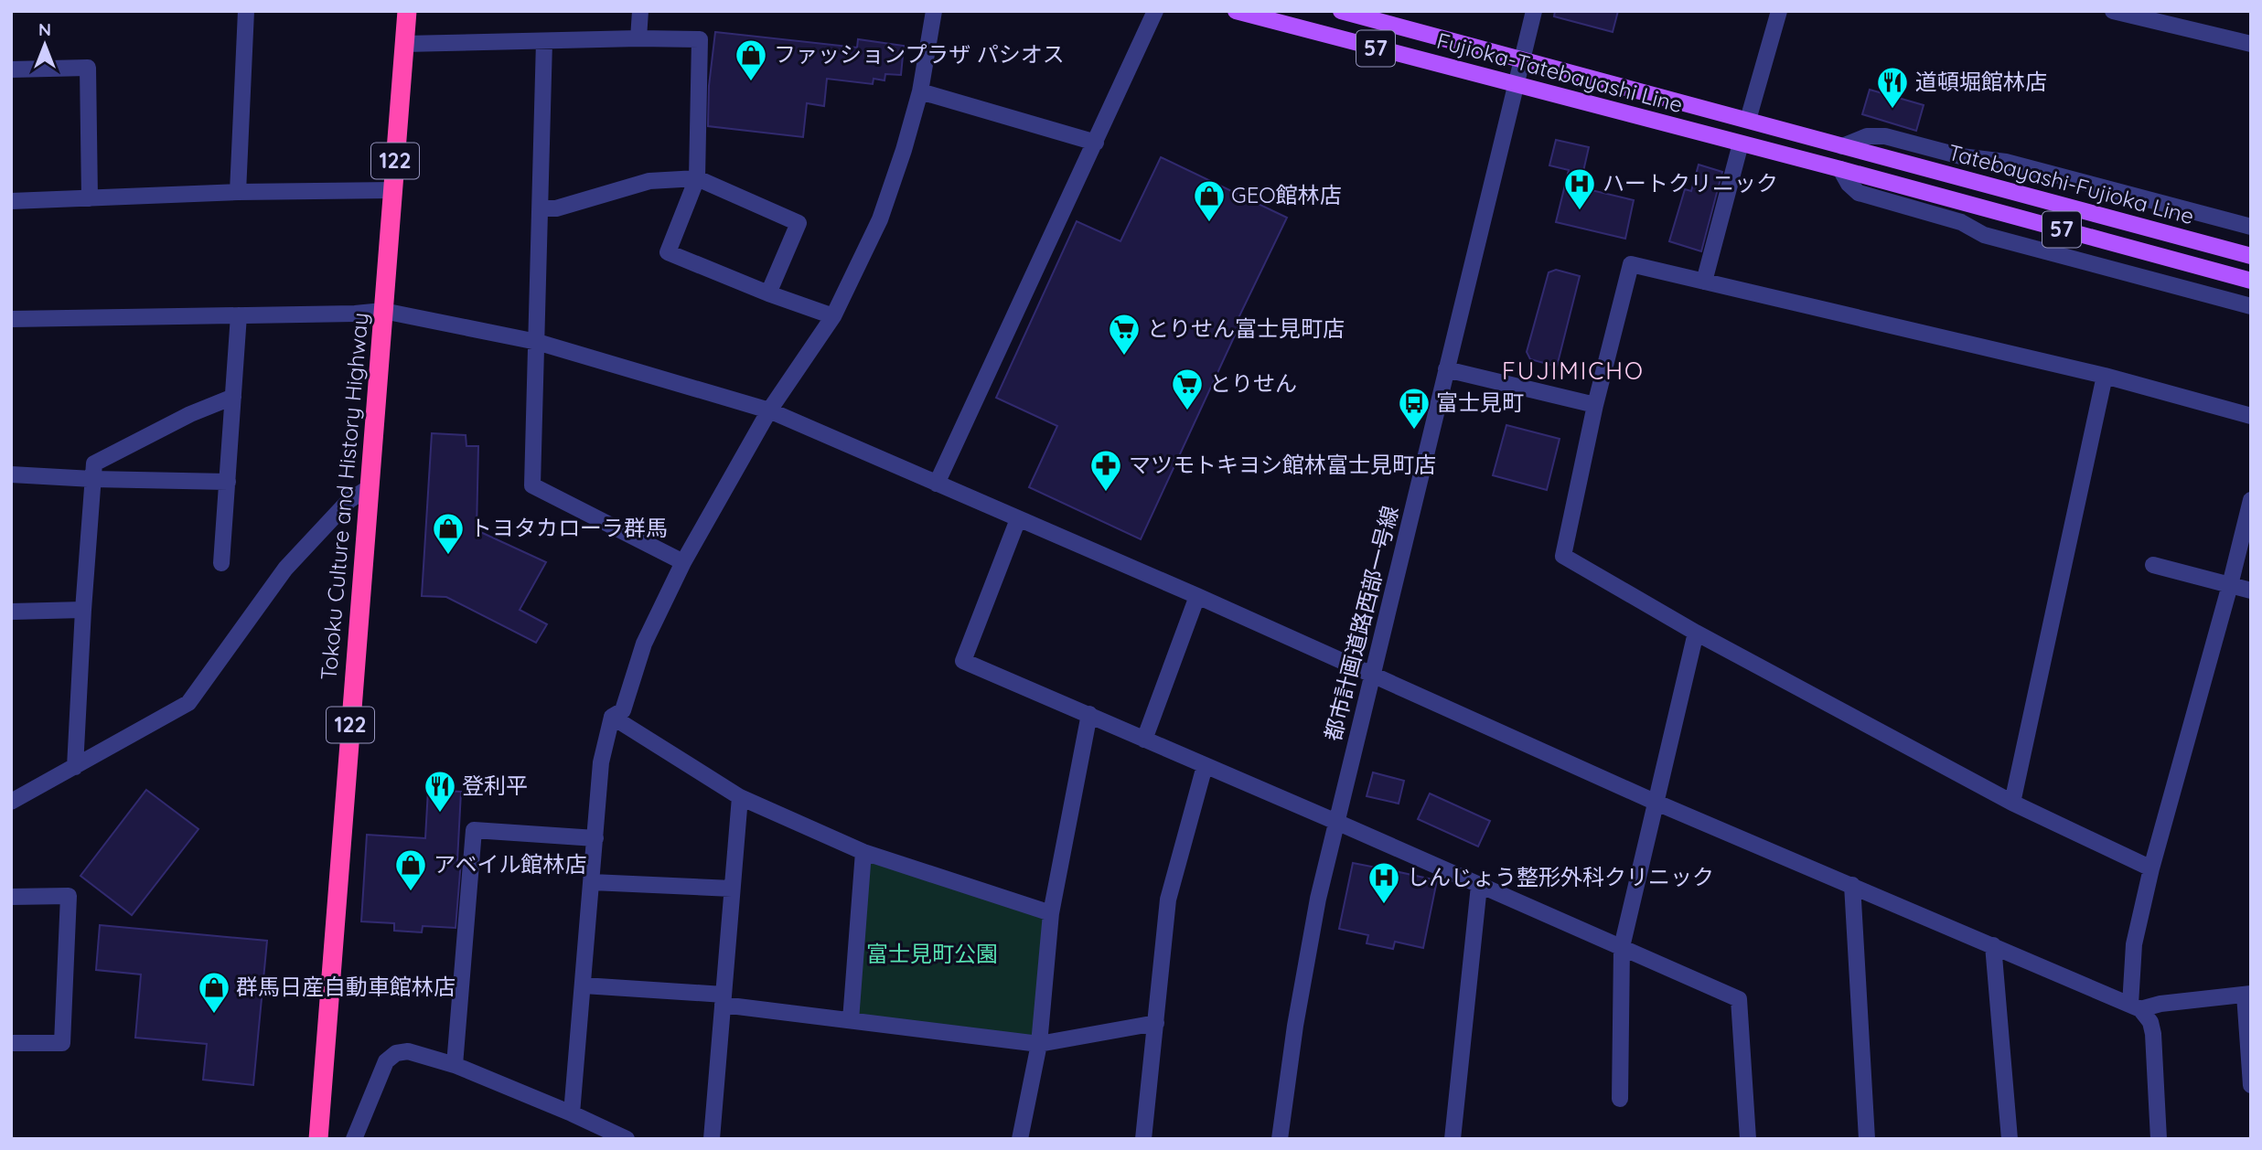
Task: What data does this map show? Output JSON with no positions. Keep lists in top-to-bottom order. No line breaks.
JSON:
{"streets":{"highway":["122","Tokoku Culture and History Highway"],"main road":["57","Fujioka-Tatebayashi Line","Tatebayashi-Fujioka Line"],"street":["都市計画道路西部一号線"]},"crossings":[["Fujioka-Tatebayashi Line","Tatebayashi-Fujioka Line"],["Fujioka-Tatebayashi Line","都市計画道路西部一号線"]],"districts":["FUJIMICHO"],"parks":["富士見町公園"],"places":{"shop":["ファッションプラザ パシオス","GEO館林店","トヨタカローラ群馬","アベイル館林店","群馬日産自動車館林店"],"restaurant":["道頓堀館林店","登利平"],"hospital":["ハートクリニック","しんじょう整形外科クリニック"],"supermarket":["とりせん富士見町店","とりせん"],"bus stop":["富士見町"],"pharmacy":["マツモトキヨシ館林富士見町店"]},"north":"top"}
